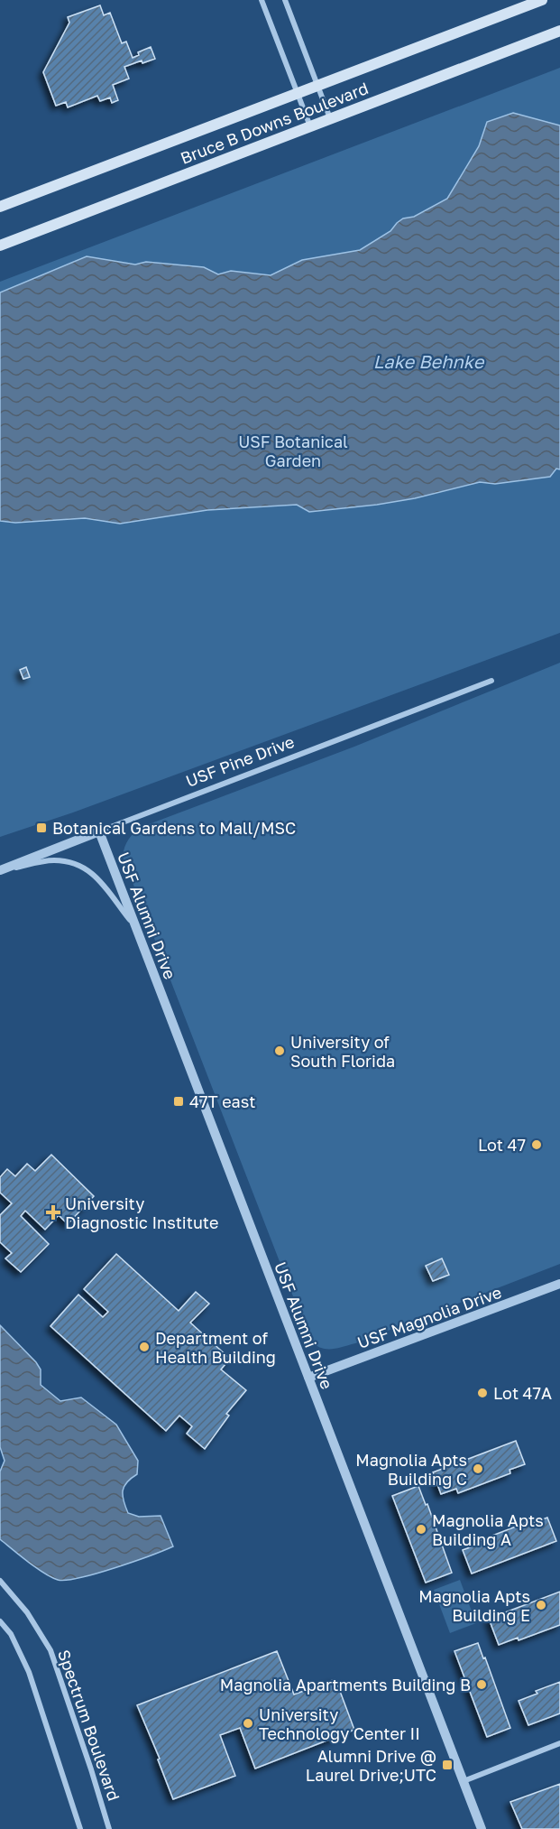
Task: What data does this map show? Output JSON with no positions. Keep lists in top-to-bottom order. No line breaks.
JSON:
{"streets":{"main road":["Bruce B Downs Boulevard"],"street":["USF Pine Drive","USF Alumni Drive","USF Magnolia Drive","Spectrum Boulevard"]},"crossings":[["USF Pine Drive","USF Alumni Drive"],["USF Alumni Drive","USF Magnolia Drive"]],"water":["Lake Behnke"],"parks":["USF Botanical Garden"],"places":{"transit":["Botanical Gardens to Mall/MSC","47T east","Alumni Drive @ Laurel Drive;UTC"],"other":["University of South Florida","Lot 47","Department of Health Building","Lot 47A","Magnolia Apts Building C","Magnolia Apts Building A","Magnolia Apts Building E","Magnolia Apartments Building B","University Technology Center II"],"health":["University Diagnostic Institute"]}}
